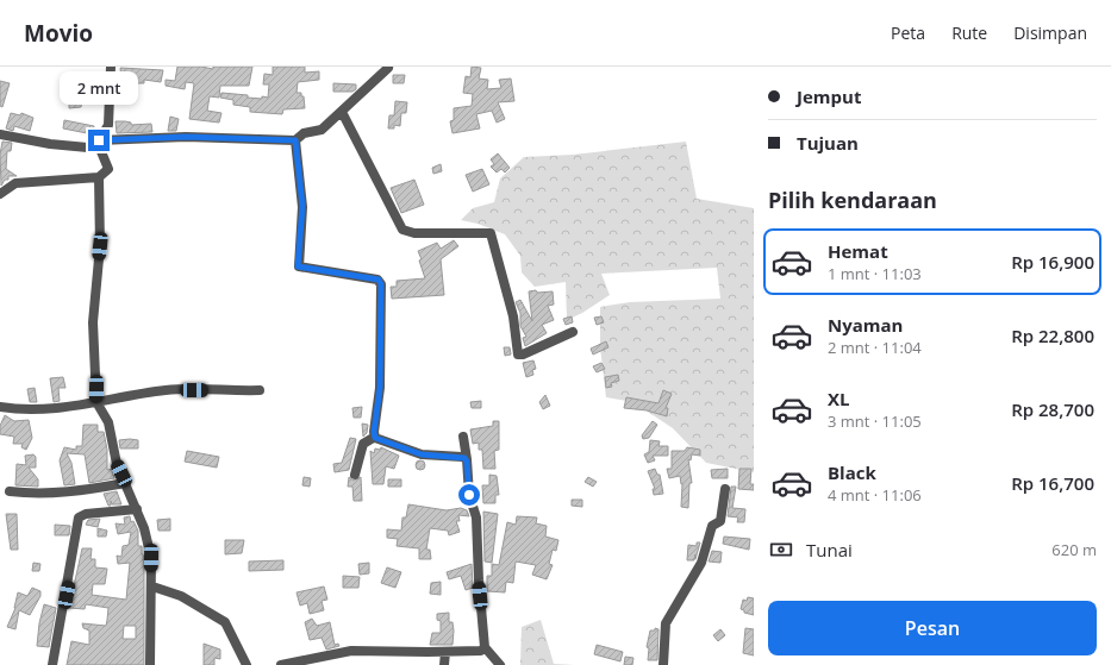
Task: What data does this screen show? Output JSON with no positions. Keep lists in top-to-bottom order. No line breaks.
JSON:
{"page":{"header":"Movio","nav":["Peta","Rute","Disimpan"],"banner":["Jemput","Tujuan"],"bubble":"2 mnt","heading":"Pilih kendaraan","list":[{"name":"Hemat","note":"1 mnt · 11:03","value":"Rp 16,900"},{"name":"Nyaman","note":"2 mnt · 11:04","value":"Rp 22,800"},{"name":"XL","note":"3 mnt · 11:05","value":"Rp 28,700"},{"name":"Black","note":"4 mnt · 11:06","value":"Rp 16,700"}],"pay":["Tunai","620 m"],"buttons":"Pesan"}}
